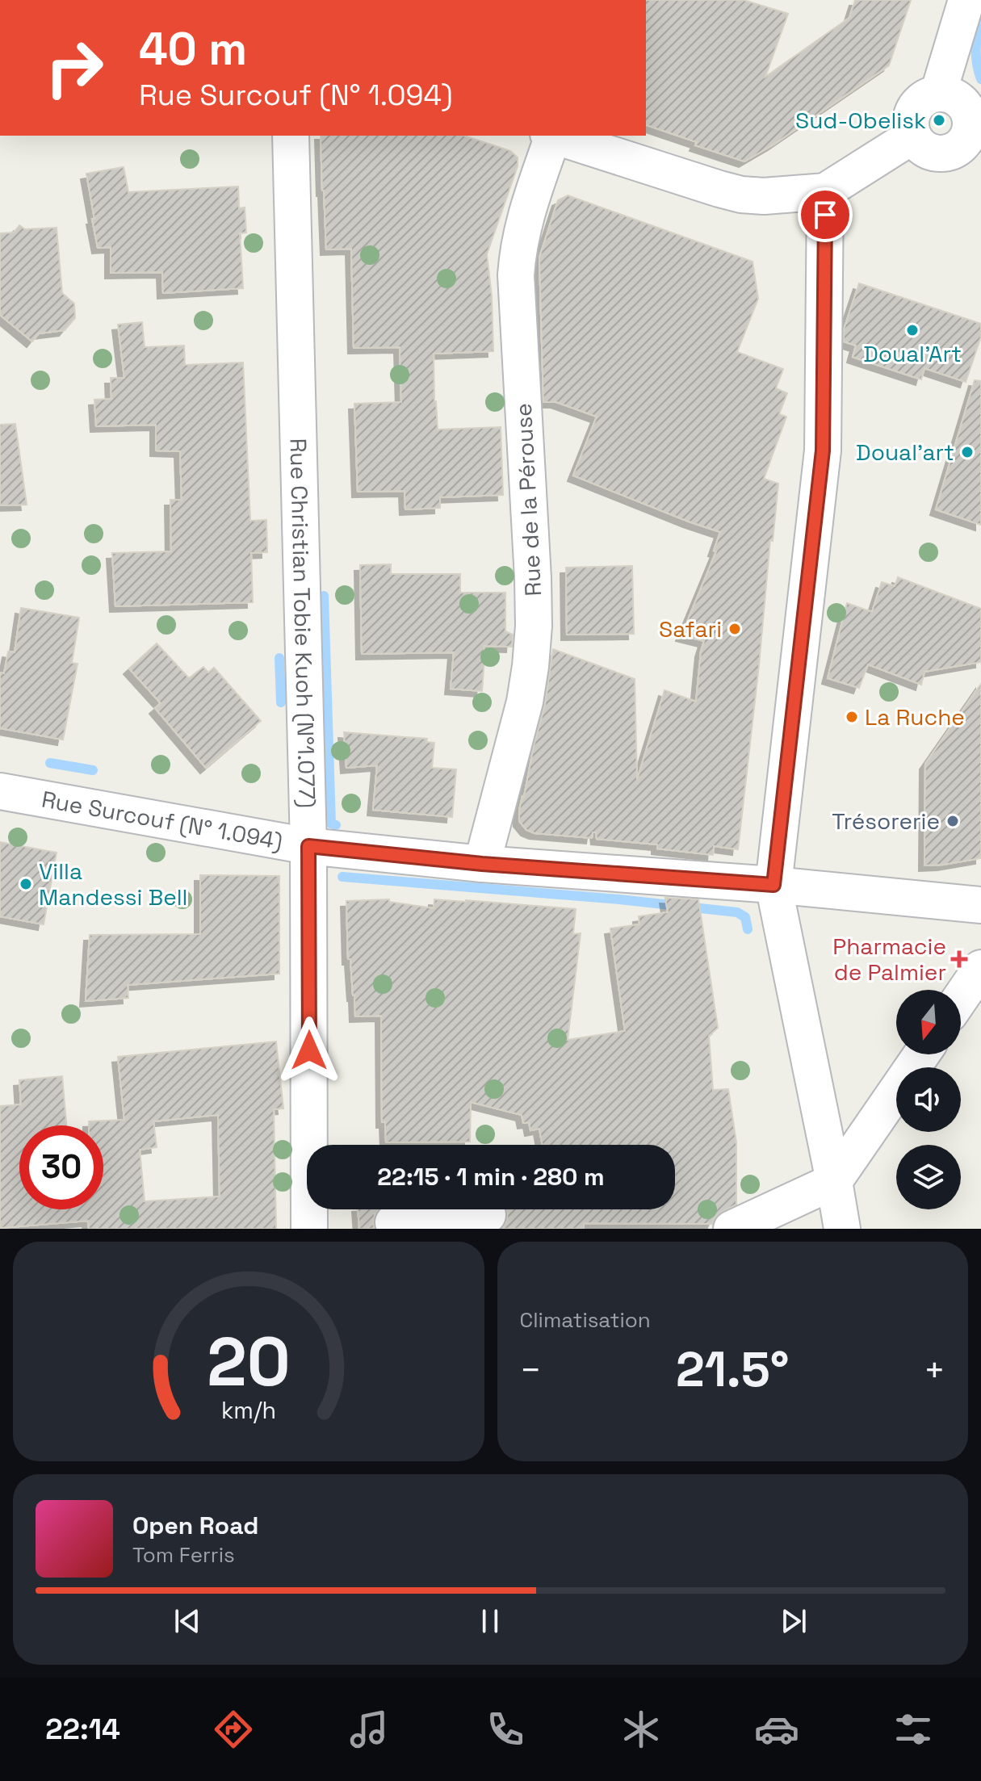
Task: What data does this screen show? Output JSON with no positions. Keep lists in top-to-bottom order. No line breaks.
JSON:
{"streets":{"street":["Rue de la Pérouse","Rue Christian Tobie Kuoh (N°1.077)","Rue Surcouf (N° 1.094)"]},"crossings":[["Rue de la Pérouse","Rue Surcouf (N° 1.094)"],["Rue Christian Tobie Kuoh (N°1.077)","Rue Surcouf (N° 1.094)"]],"places":{"other":["Sud-Obelisk","Doual'Art","Doual'art","Safari","La Ruche","Trésorerie","Villa Mandessi Bell"],"health":["Pharmacie de Palmier"]},"north":"bottom","page":{"turn":["40 m","Rue Surcouf (N° 1.094)"],"limit":"30","trip":"22:15 · 1 min · 280 m","tile":"Climatisation","heat":["−","21.5°","+"],"song":["Open Road","Tom Ferris"],"tabs":"22:14","gauge":["20","km/h"]}}
